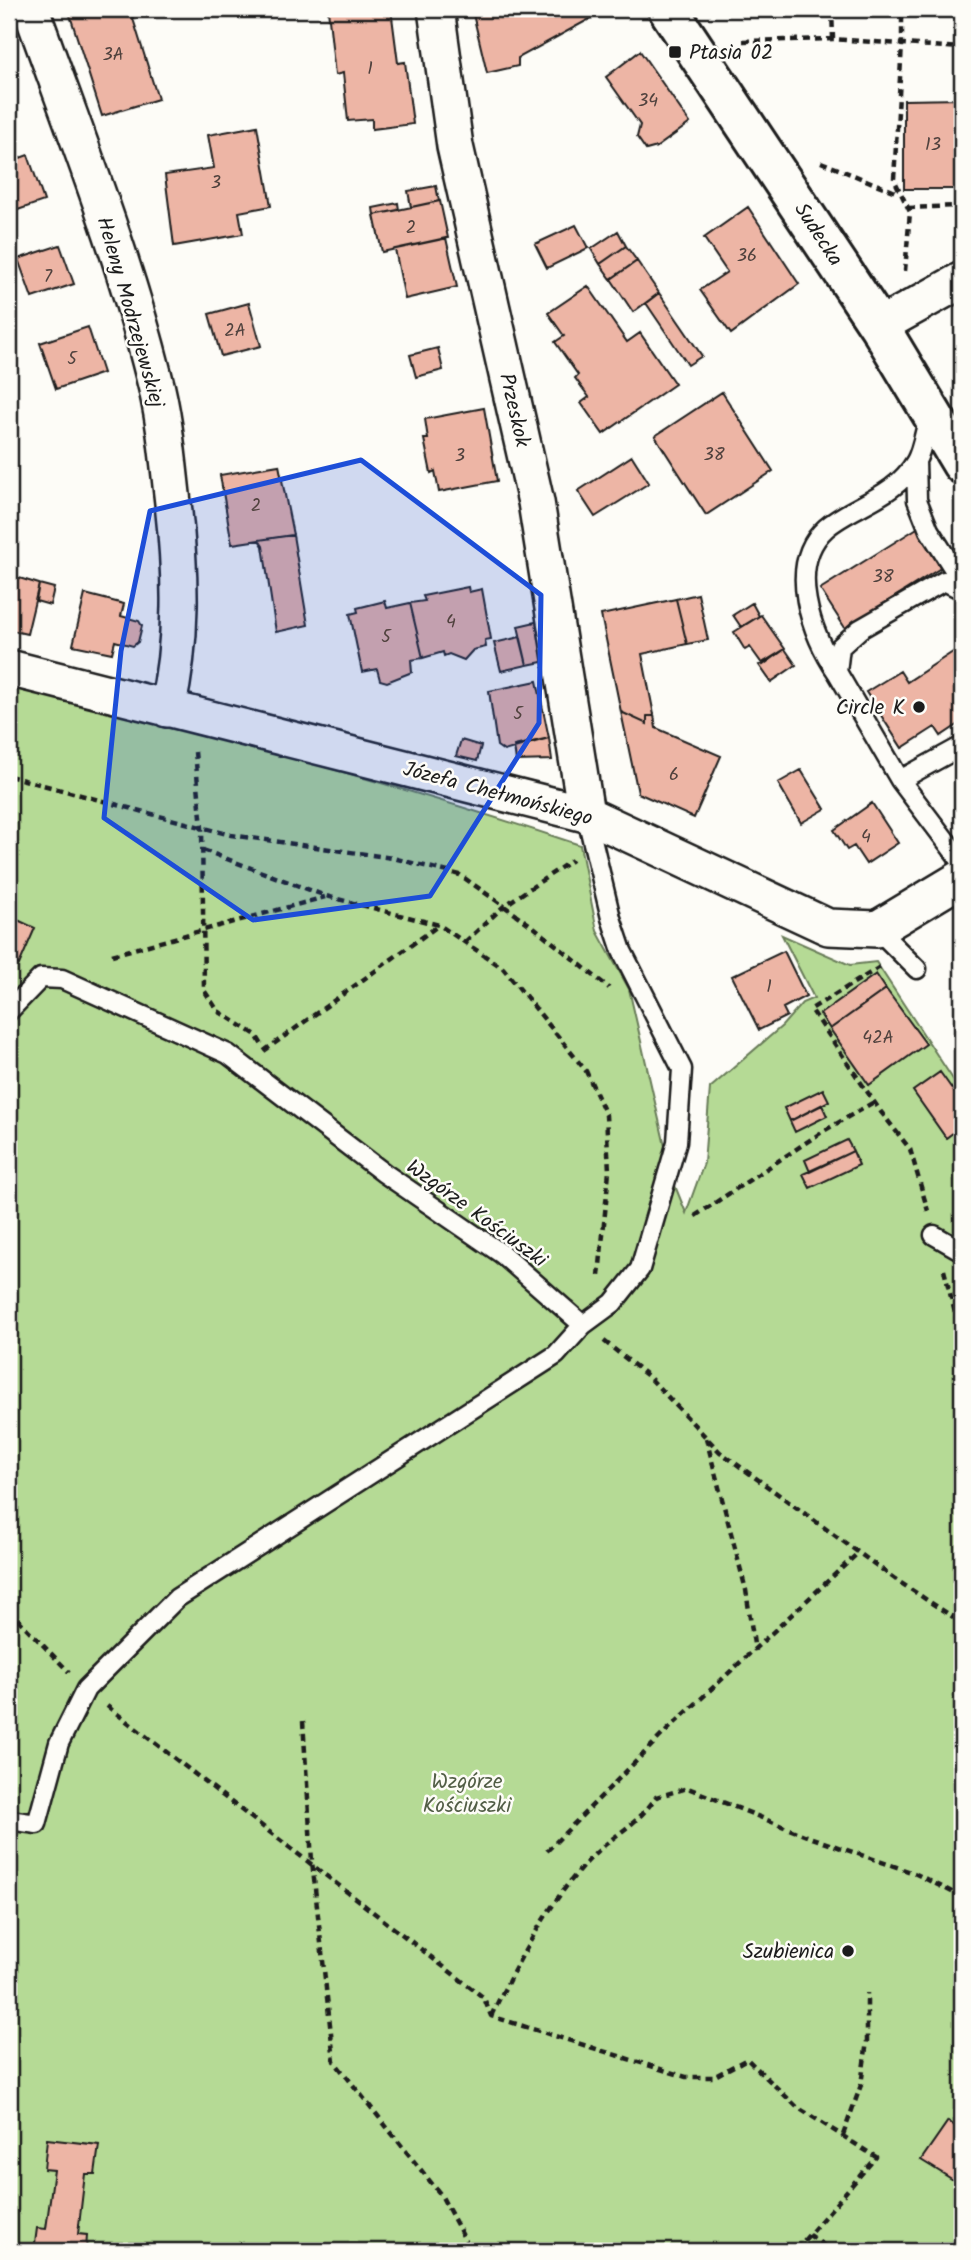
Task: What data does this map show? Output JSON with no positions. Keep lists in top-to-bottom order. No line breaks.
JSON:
{"streets":{"street":["Sudecka","Heleny Modrzejewskiej","Przeskok","Józefa Chełmońskiego"],"lane":["Wzgórze Kościuszki"]},"crossings":[["Heleny Modrzejewskiej","Józefa Chełmońskiego"],["Przeskok","Józefa Chełmońskiego"]],"parks":["Wzgórze Kościuszki"],"places":{"transit":["Ptasia 02"],"other":["Circle K","Szubienica"]},"house_numbers":["3A","1","34","13","3","2","36","7","2A","5","38","3","2","38","4","5","5","6","4","1","42A"]}
